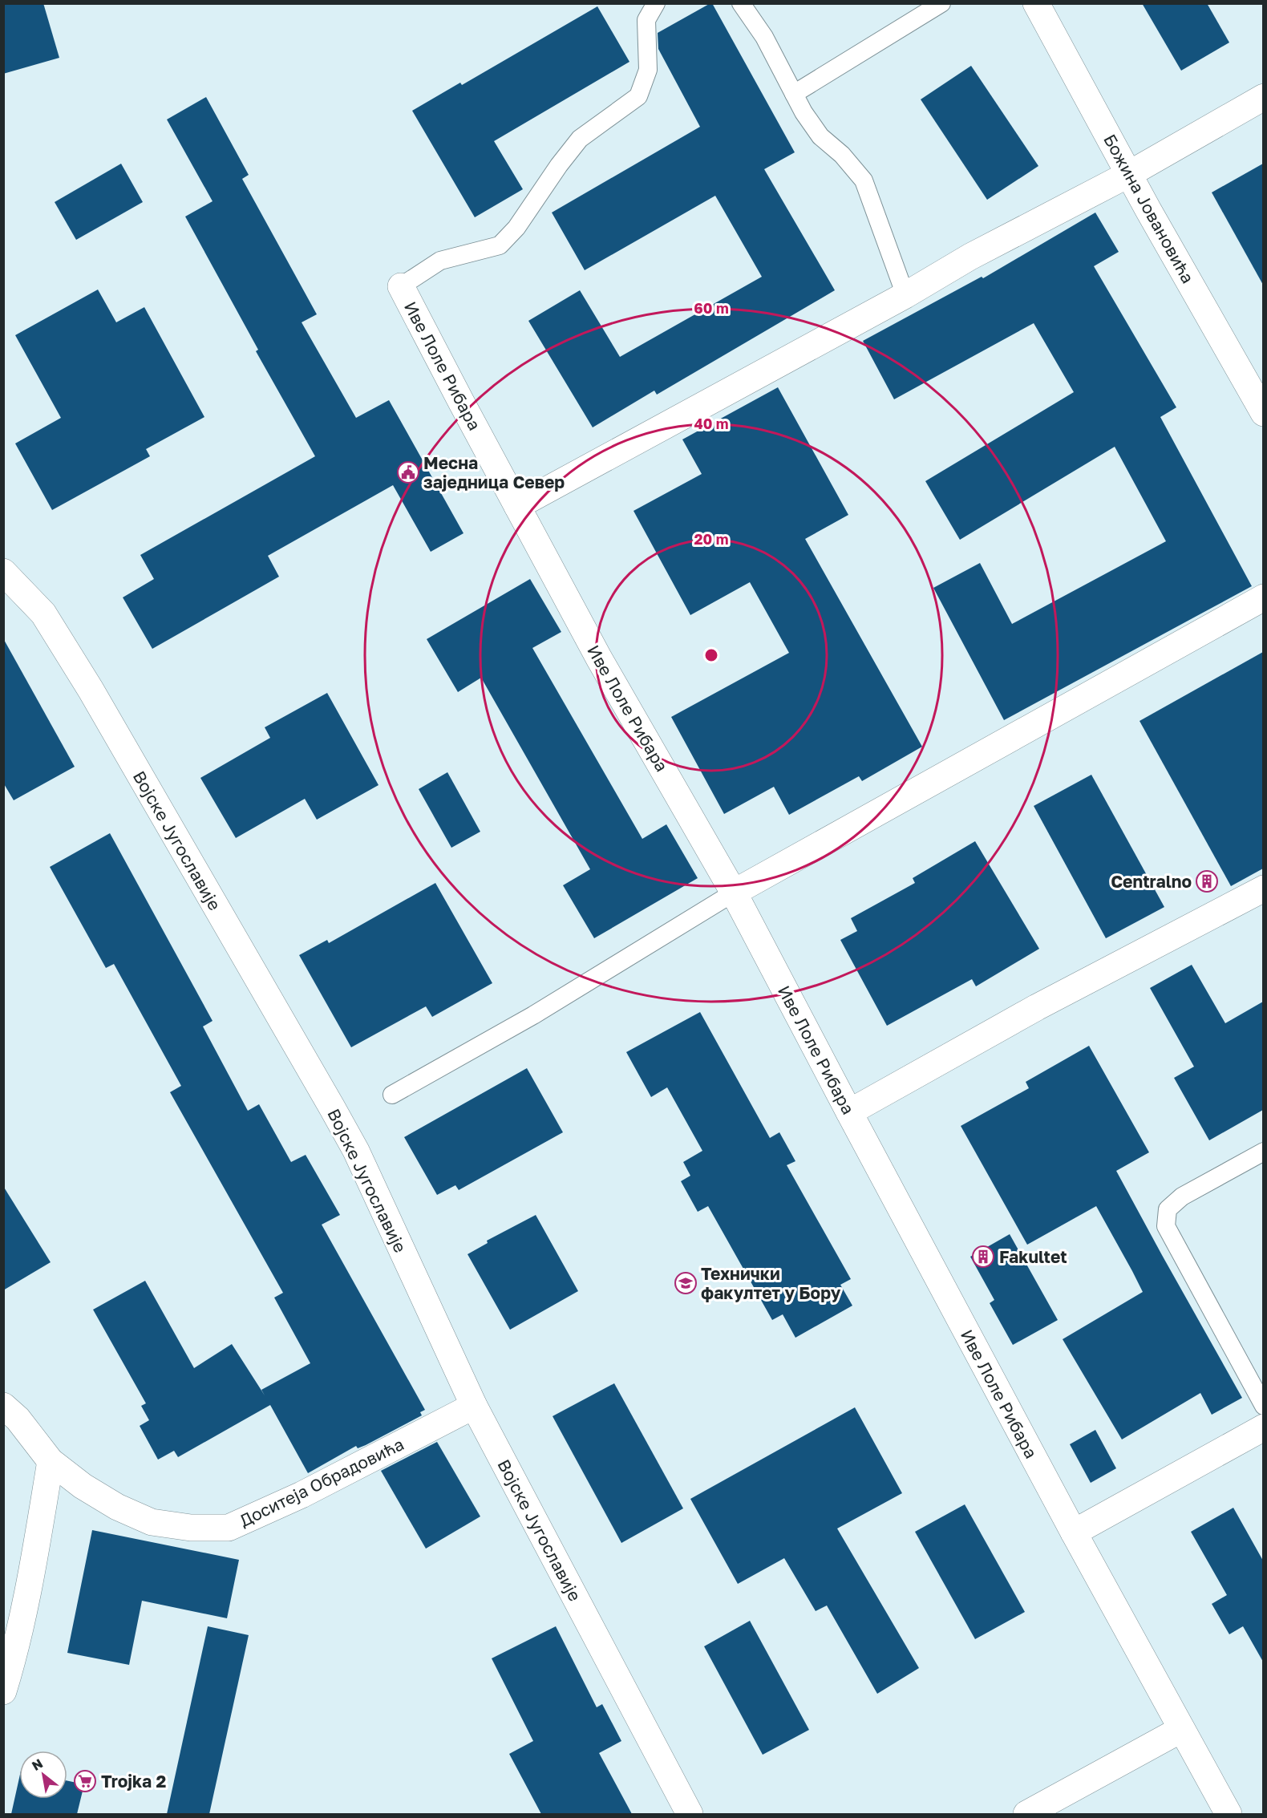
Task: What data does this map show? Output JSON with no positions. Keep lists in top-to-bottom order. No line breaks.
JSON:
{"streets":{"street":["Божина Јовановића","Иве Лоле Рибара","Војске Југославије","Доситеја Обрадовића"]},"crossings":[["Војске Југославије","Доситеја Обрадовића"]],"places":{"public building":["Месна заједница Север"],"building":["Centralno","Fakultet"],"school or university":["Технички факултет у Бору"],"supermarket":["Trojka 2"]},"north":"top left","rings":["60 m","40 m","20 m"]}
